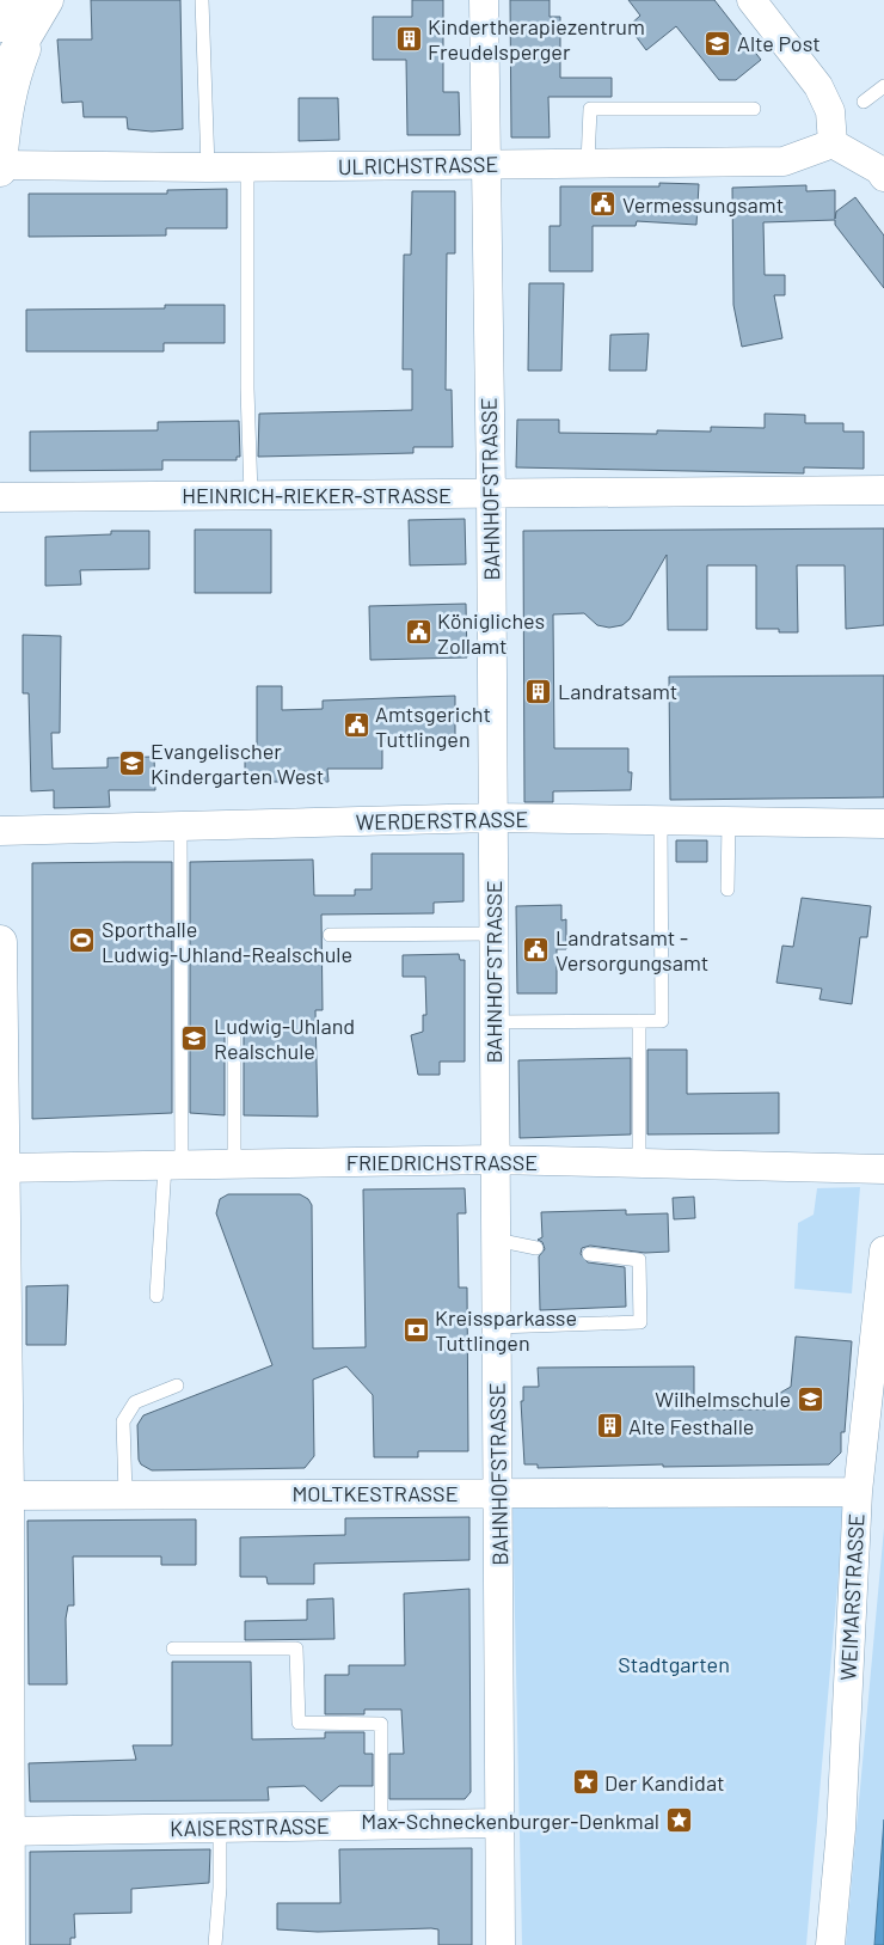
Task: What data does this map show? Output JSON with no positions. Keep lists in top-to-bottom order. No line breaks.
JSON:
{"streets":{"street":["ULRICHSTRASSE","BAHNHOFSTRASSE","HEINRICH-RIEKER-STRASSE","WERDERSTRASSE","FRIEDRICHSTRASSE","MOLTKESTRASSE","WEIMARSTRASSE","KAISERSTRASSE"]},"crossings":[["ULRICHSTRASSE","BAHNHOFSTRASSE"],["BAHNHOFSTRASSE","HEINRICH-RIEKER-STRASSE"],["BAHNHOFSTRASSE","WERDERSTRASSE"],["BAHNHOFSTRASSE","FRIEDRICHSTRASSE"],["BAHNHOFSTRASSE","MOLTKESTRASSE"],["BAHNHOFSTRASSE","KAISERSTRASSE"],["MOLTKESTRASSE","WEIMARSTRASSE"]],"parks":["Stadtgarten"],"places":{"building":["Kindertherapiezentrum Freudelsperger","Landratsamt","Alte Festhalle"],"school or university":["Alte Post","Evangelischer Kindergarten West","Ludwig-Uhland Realschule","Wilhelmschule"],"public building":["Vermessungsamt","Königliches Zollamt","Amtsgericht Tuttlingen","Landratsamt - Versorgungsamt"],"sports":["Sporthalle Ludwig-Uhland-Realschule"],"bank":["Kreissparkasse Tuttlingen"],"place":["Der Kandidat","Max-Schneckenburger-Denkmal"]}}
